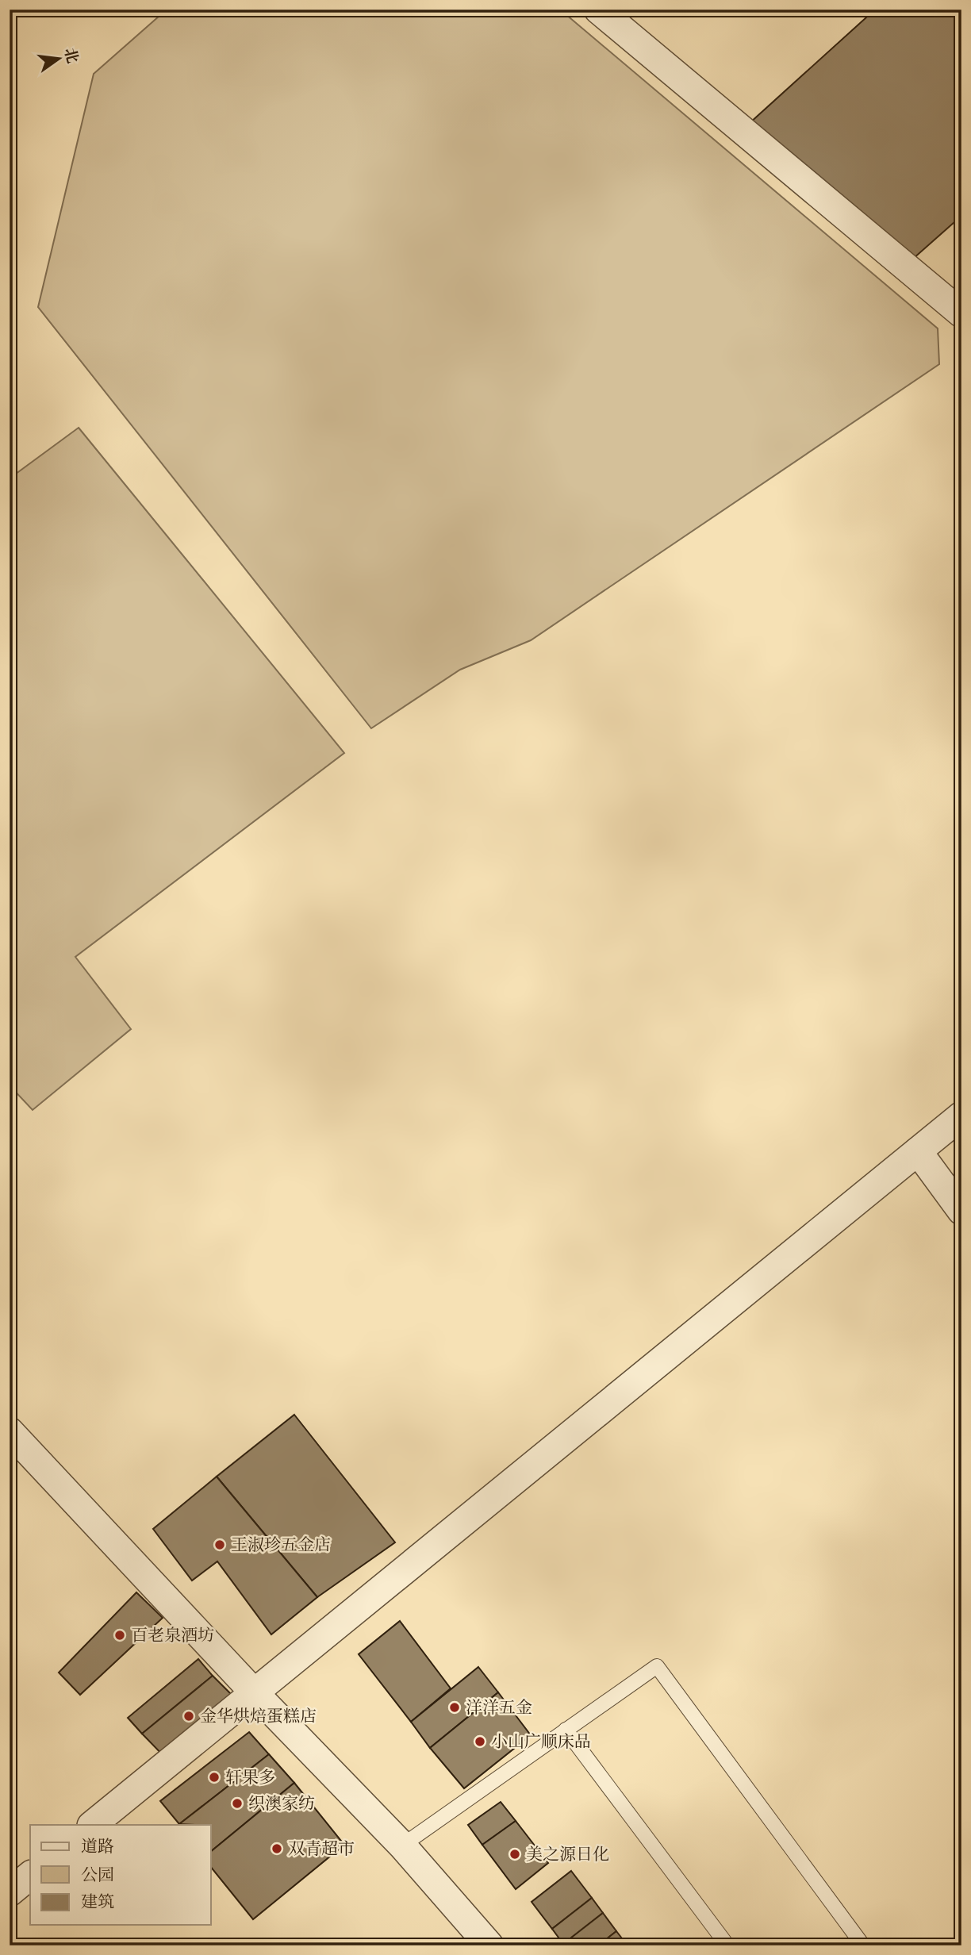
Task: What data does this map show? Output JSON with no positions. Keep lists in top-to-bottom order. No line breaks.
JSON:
{"places":["王淑珍五金店","百老泉酒坊","洋洋五金","金华烘焙蛋糕店","小山广顺床品","轩果多","织澳家纺","双青超市","美之源日化"],"legend":["道路","公园","建筑"],"north":"right"}
